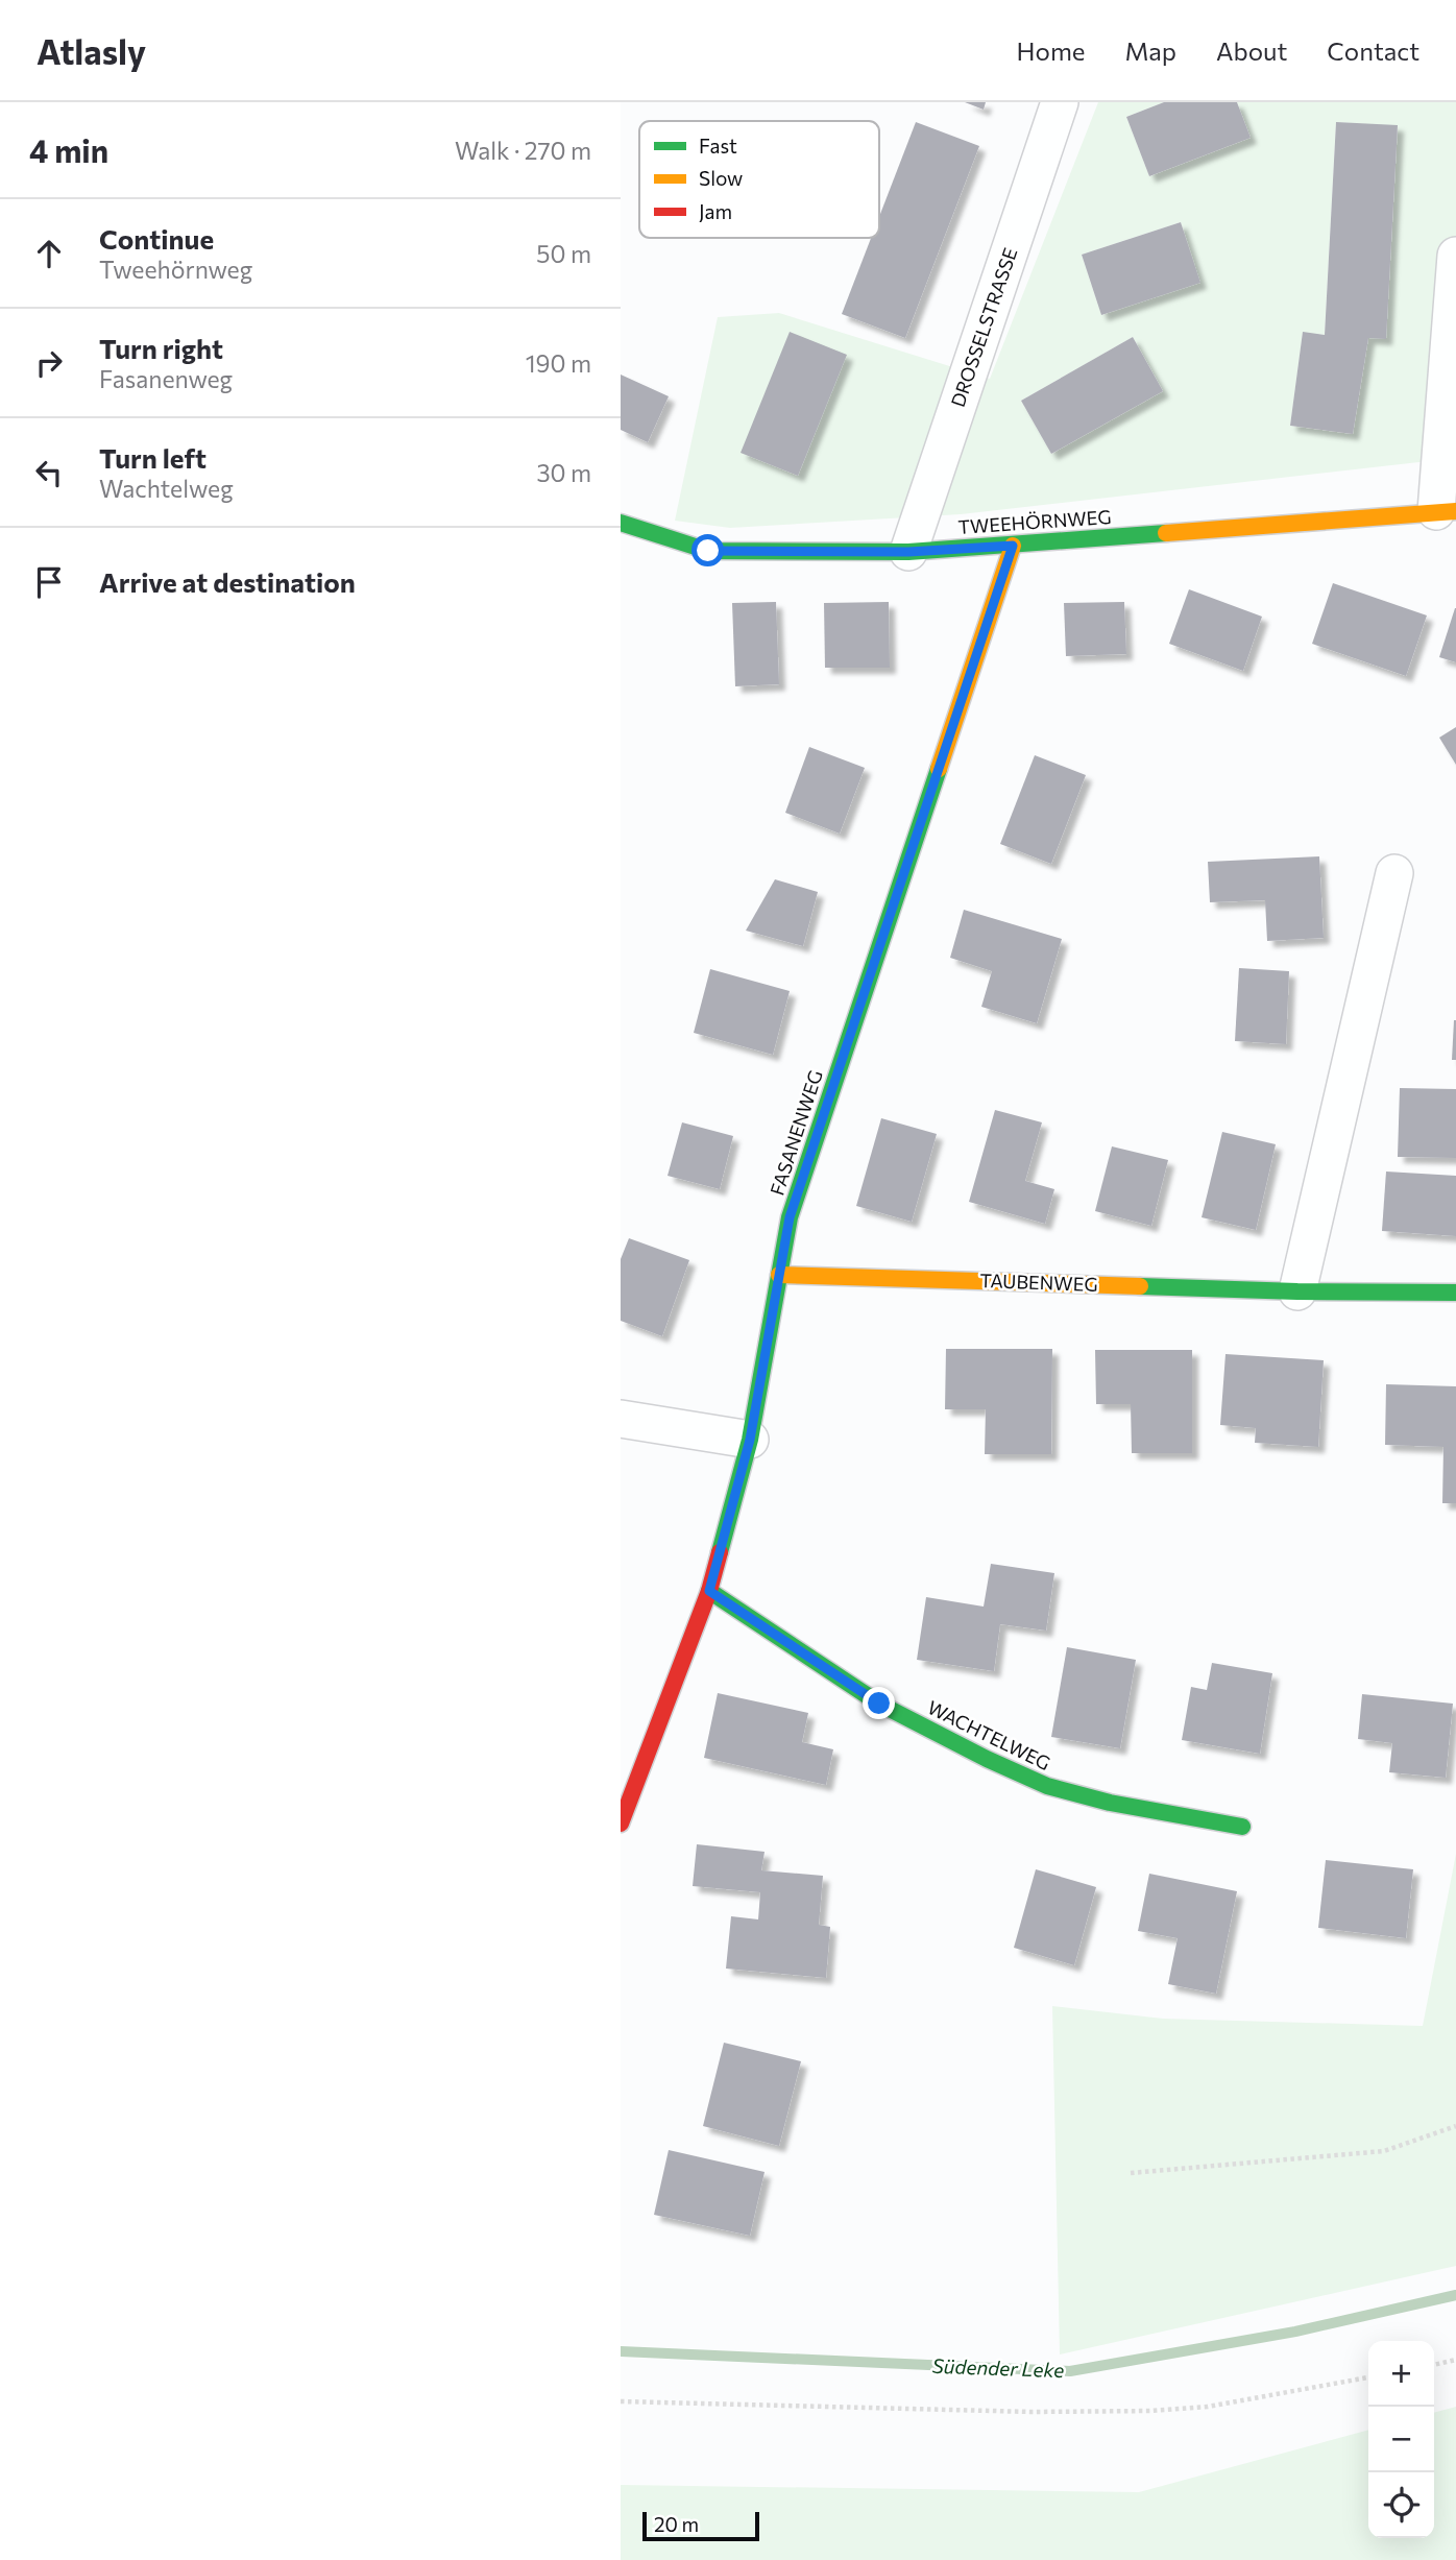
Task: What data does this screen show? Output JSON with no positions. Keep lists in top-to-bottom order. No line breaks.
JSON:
{"streets":{"street":["DROSSELSTRASSE","TWEEHÖRNWEG","FASANENWEG","TAUBENWEG","WACHTELWEG"]},"crossings":[["DROSSELSTRASSE","TWEEHÖRNWEG"],["TWEEHÖRNWEG","FASANENWEG"],["FASANENWEG","TAUBENWEG"],["FASANENWEG","WACHTELWEG"]],"water":["Südender Leke"],"legend":["Fast","Slow","Jam"],"scale_bar":"20 m","page":{"header":"Atlasly","nav":["Home","Map","About","Contact"],"heading":["4 min","Walk · 270 m"],"list":[["Continue","Tweehörnweg","50 m"],["Turn right","Fasanenweg","190 m"],["Turn left","Wachtelweg","30 m"],"Arrive at destination"],"map_buttons":["+","−"],"scale":"20 m"}}
